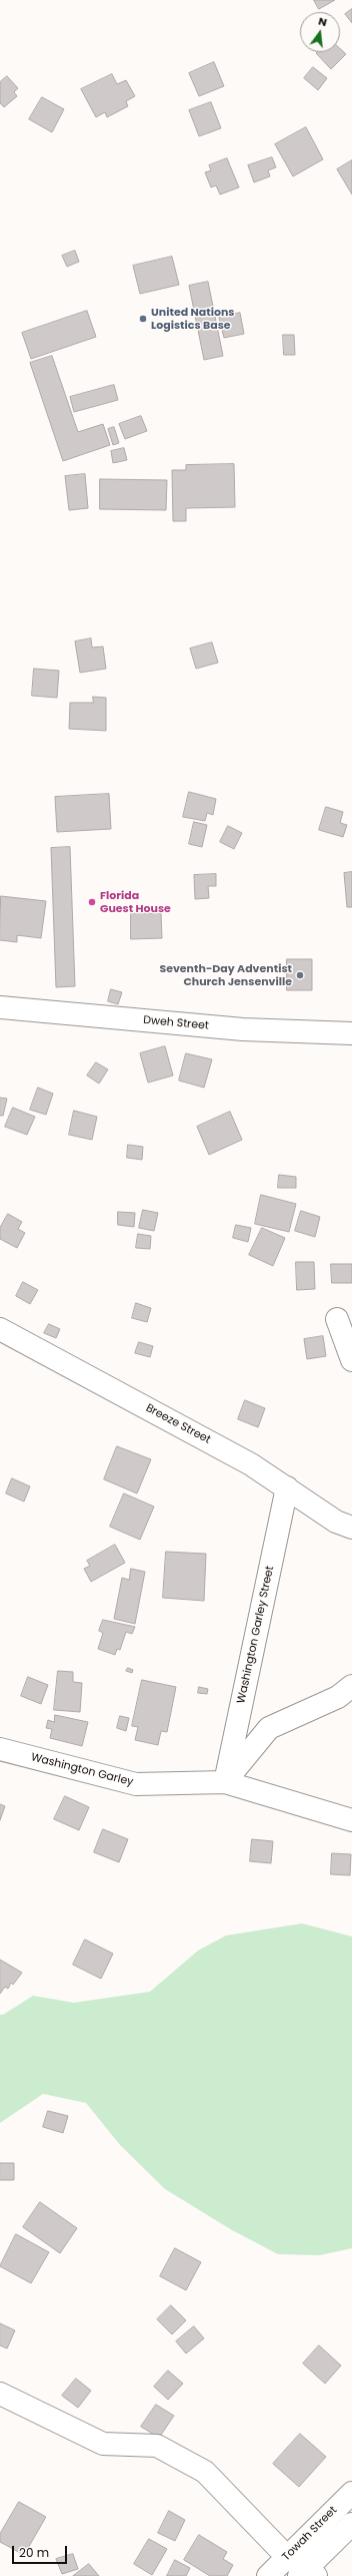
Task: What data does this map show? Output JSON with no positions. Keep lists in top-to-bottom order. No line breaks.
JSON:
{"streets":{"street":["Dweh Street","Breeze Street","Washington Garley Street","Washington Garley","Towah Street"]},"crossings":[["Breeze Street","Washington Garley Street"],["Washington Garley Street","Washington Garley"]],"places":["United Nations Logistics Base","Florida Guest House","Seventh-Day Adventist Church Jensenville"],"scale_bar":"20 m","north":"top"}
